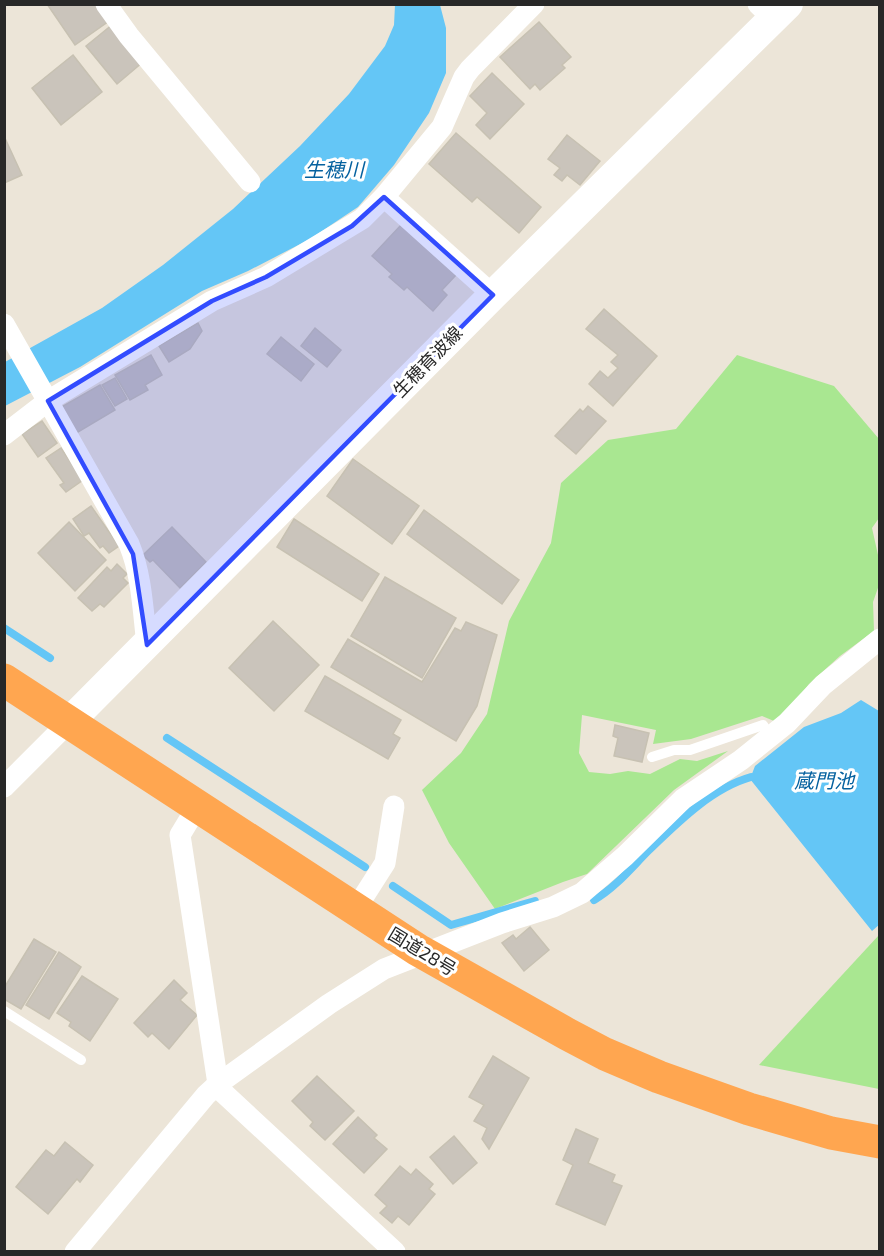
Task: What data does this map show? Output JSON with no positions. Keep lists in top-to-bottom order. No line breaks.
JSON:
{"streets":{"highway":["国道28号"],"main road":["生穂育波線"]},"crossings":[["生穂育波線","国道28号"]],"water":["生穂川","蔵門池"]}
